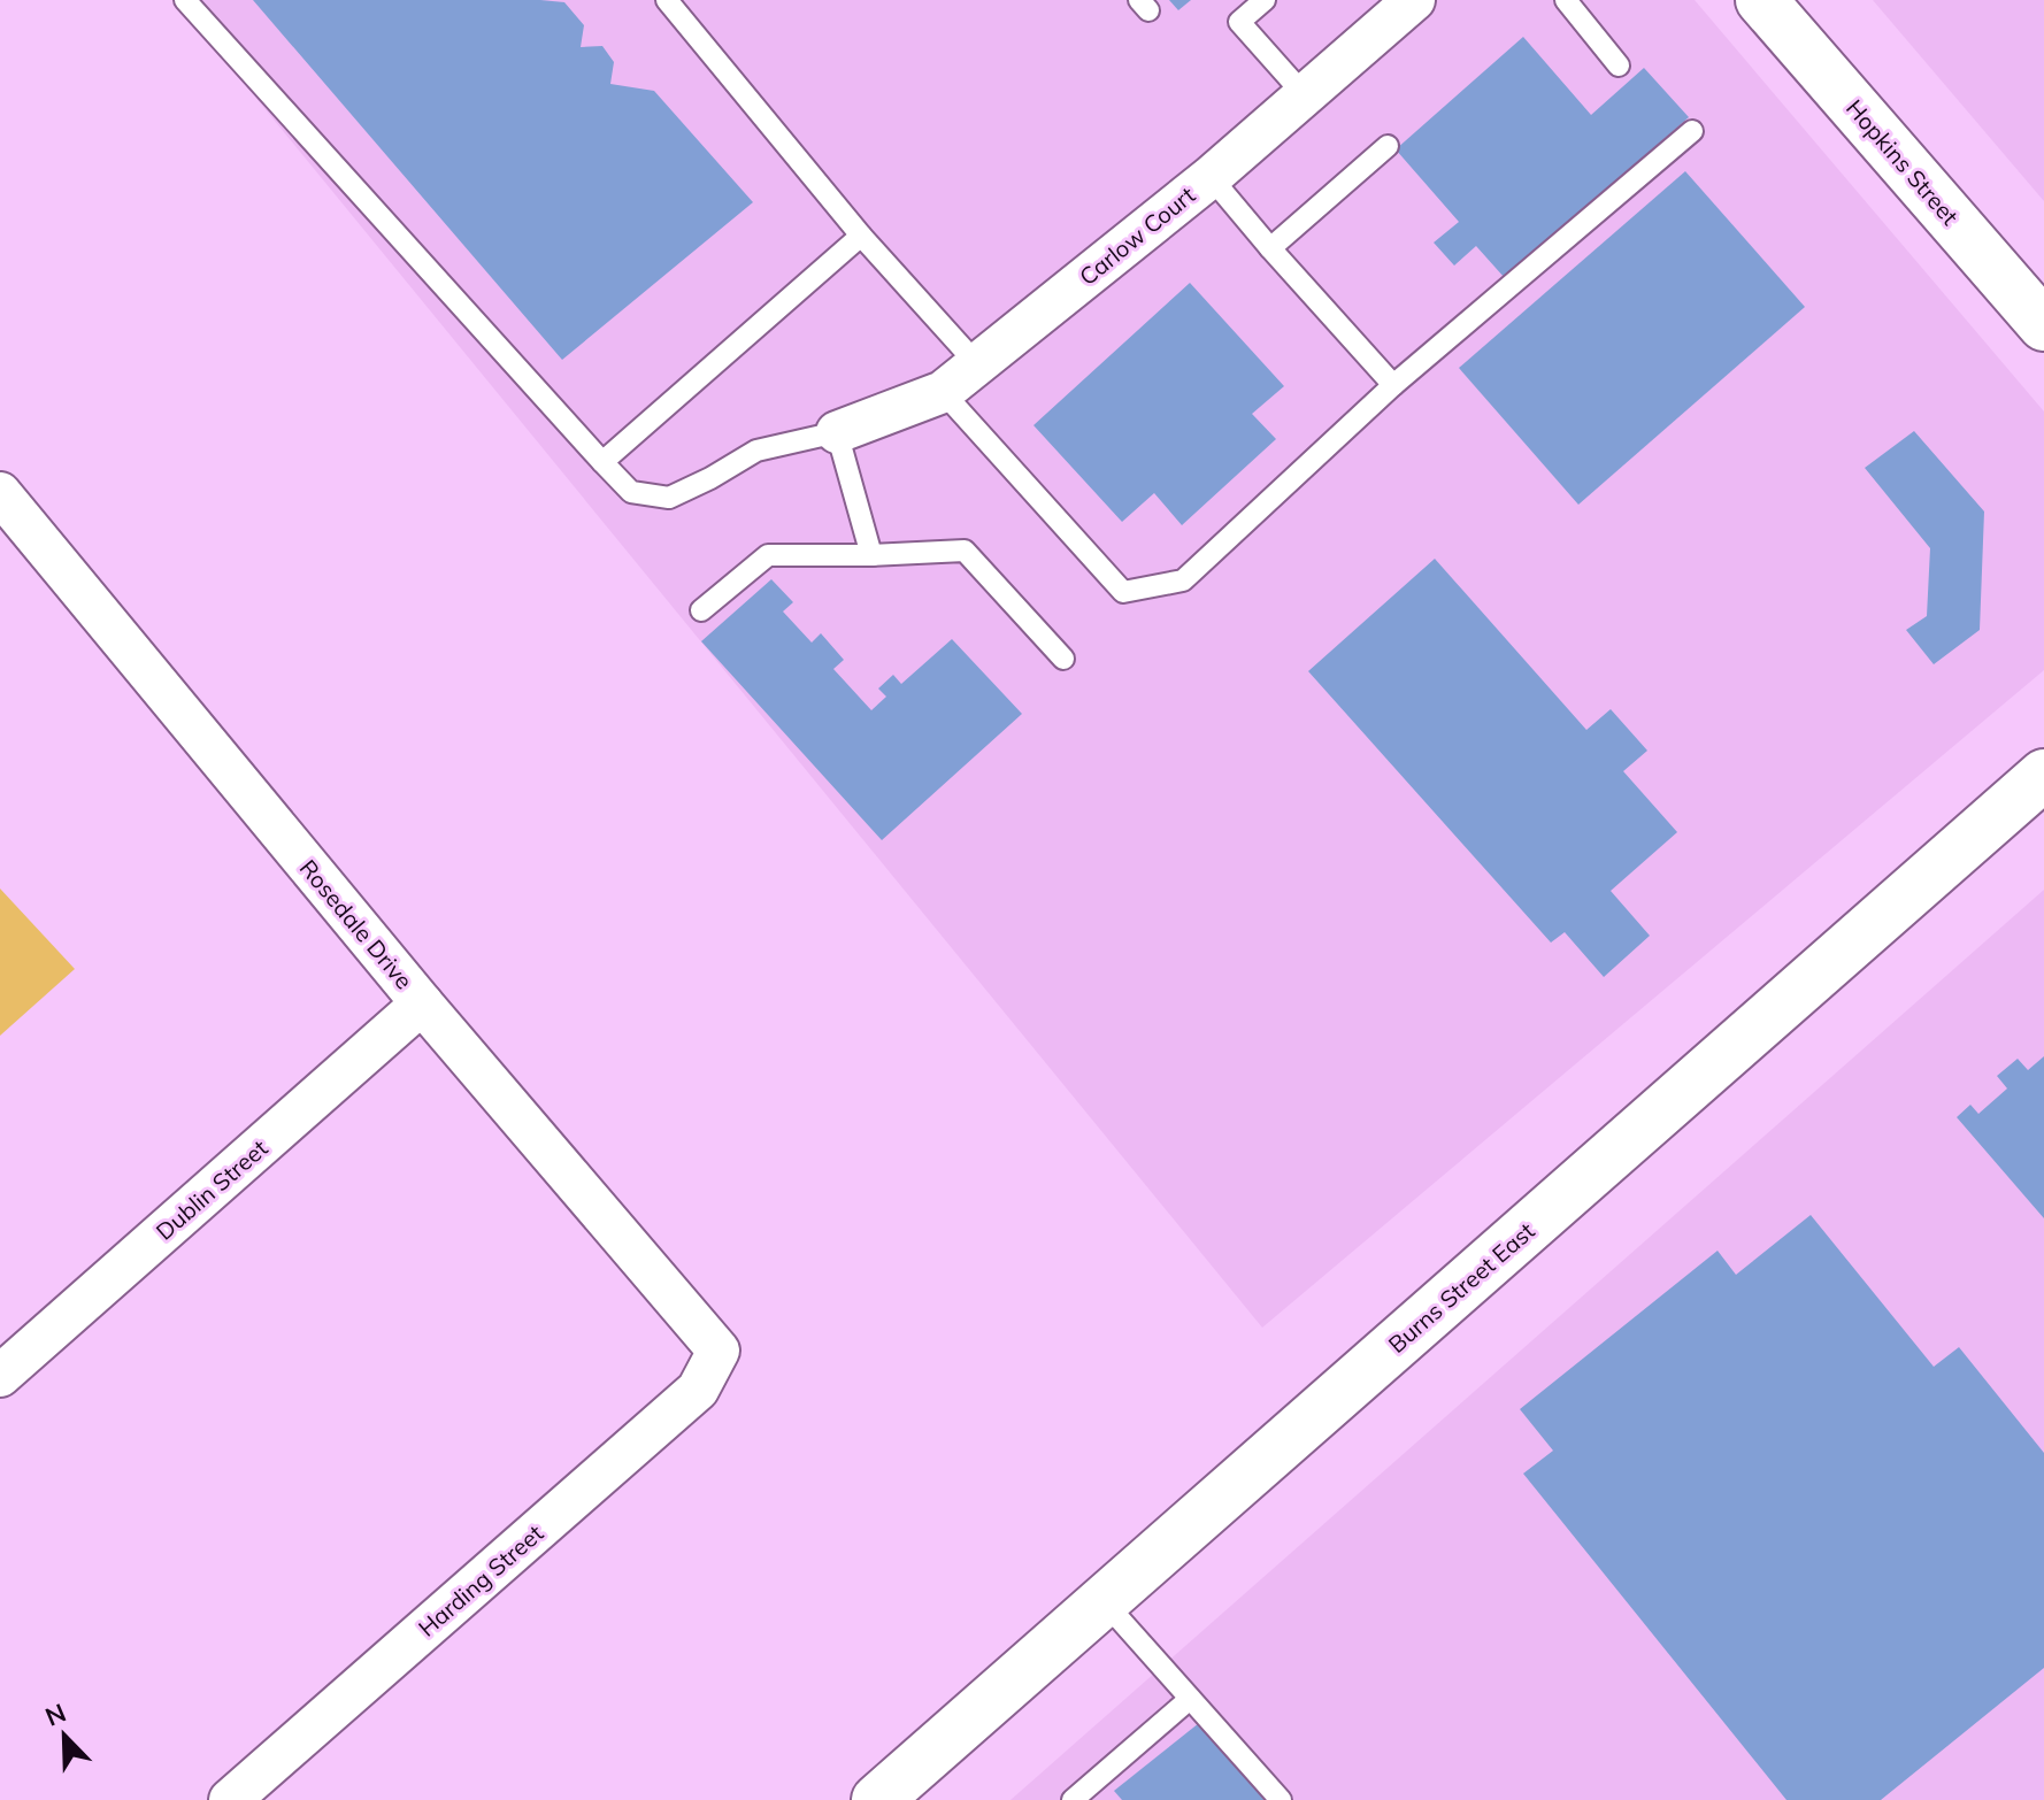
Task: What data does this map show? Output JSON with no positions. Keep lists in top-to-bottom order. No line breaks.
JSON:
{"streets":{"street":["Hopkins Street","Carlow Court","Rosedale Drive","Dublin Street","Burns Street East","Harding Street"]},"crossings":[["Rosedale Drive","Dublin Street"],["Rosedale Drive","Harding Street"]],"north":"top left"}
